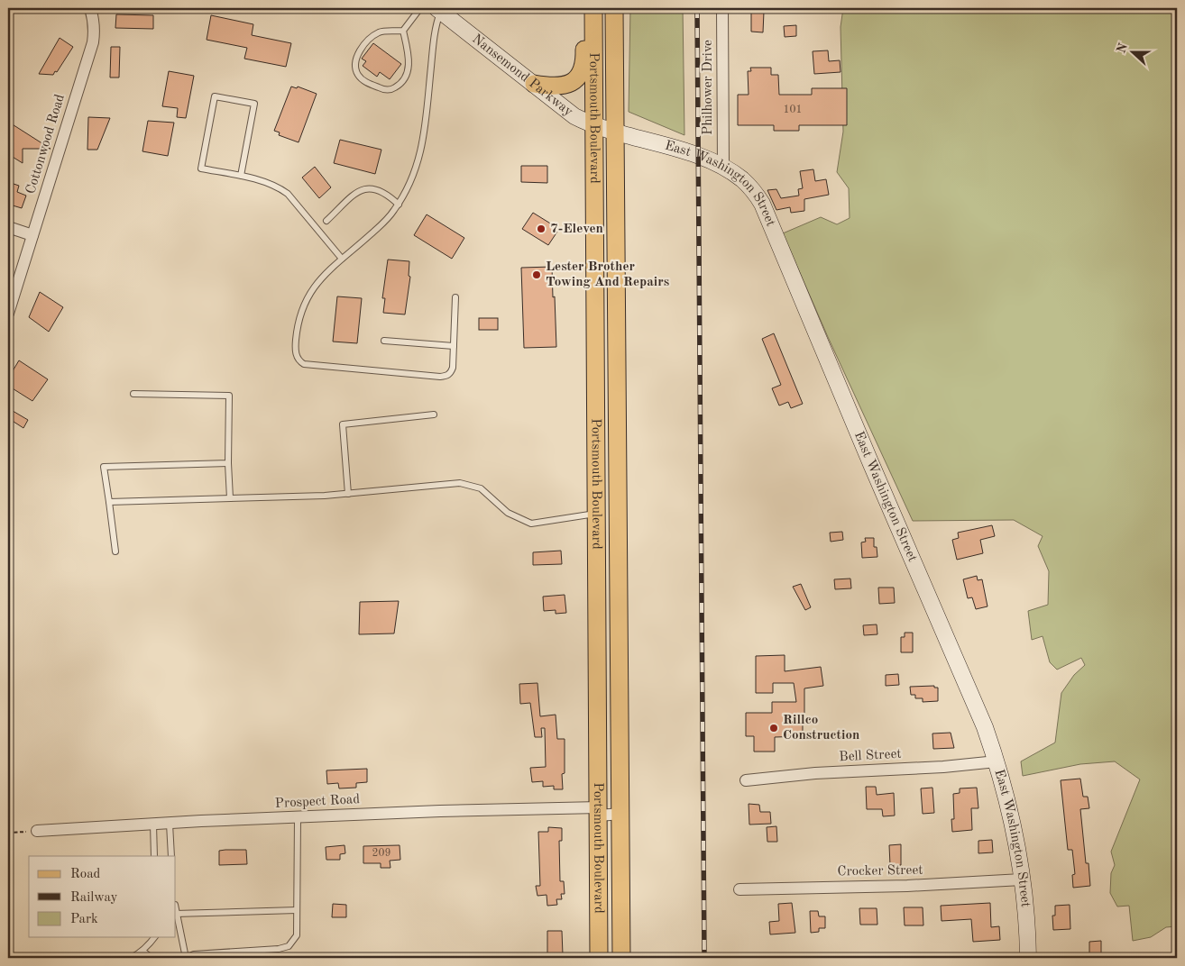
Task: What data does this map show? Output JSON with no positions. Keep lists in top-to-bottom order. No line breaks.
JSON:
{"streets":{"main road":["Nansemond Parkway","Portsmouth Boulevard","East Washington Street"],"street":["Philhower Drive","Cottonwood Road","Bell Street","Prospect Road","Crocker Street"]},"crossings":[["Nansemond Parkway","Portsmouth Boulevard"],["Nansemond Parkway","East Washington Street"],["Philhower Drive","East Washington Street"],["Portsmouth Boulevard","East Washington Street"],["Portsmouth Boulevard","Prospect Road"],["East Washington Street","Bell Street"],["East Washington Street","Crocker Street"]],"places":["7-Eleven","Lester Brother Towing And Repairs","Rillco Construction"],"house_numbers":["101","209"],"legend":["Road","Railway","Park"],"north":"left"}
